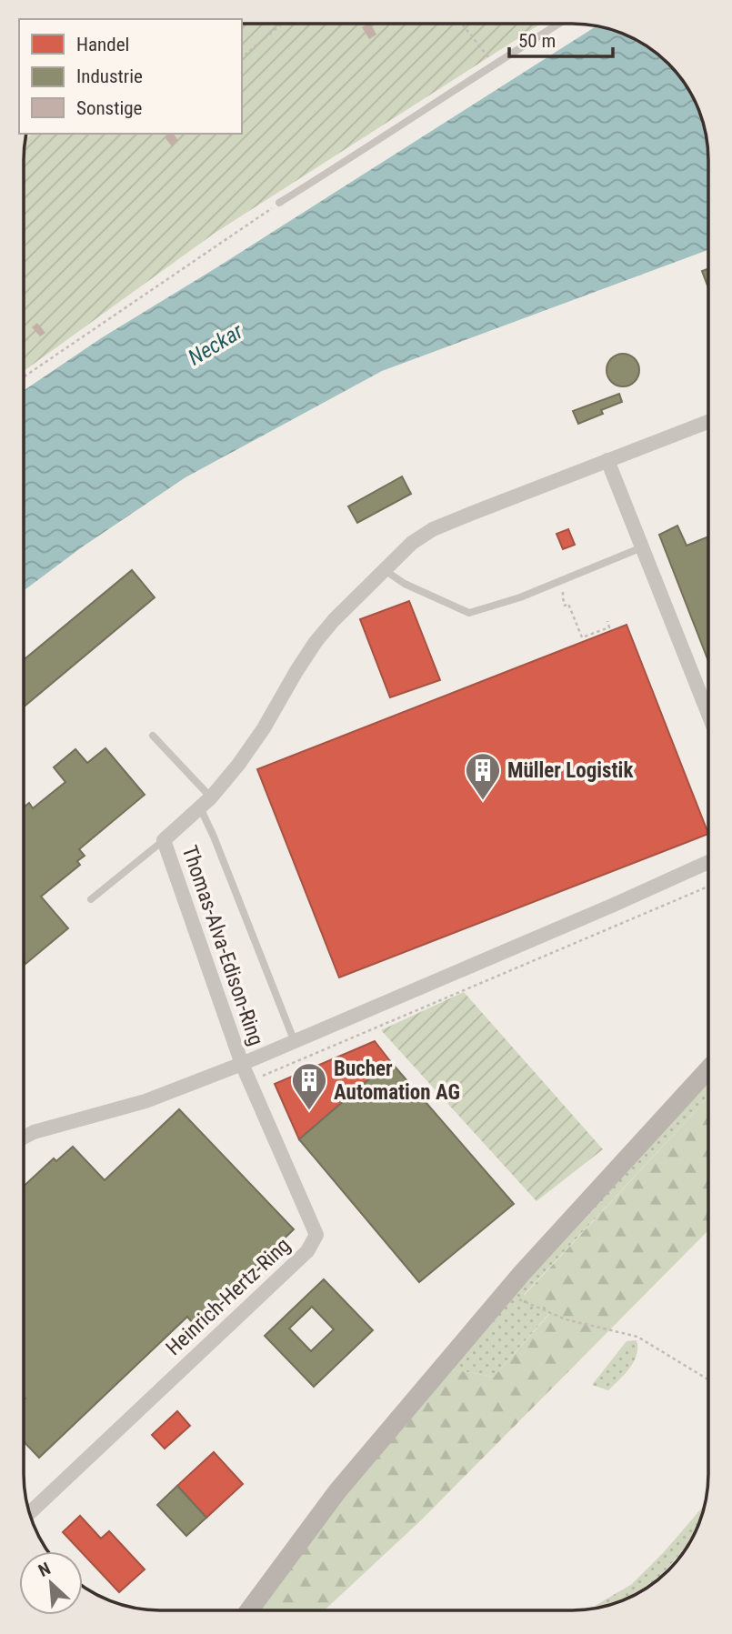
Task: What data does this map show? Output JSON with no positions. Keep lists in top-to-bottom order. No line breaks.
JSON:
{"streets":{"street":["Thomas-Alva-Edison-Ring","Heinrich-Hertz-Ring"]},"crossings":[["Thomas-Alva-Edison-Ring","Heinrich-Hertz-Ring"]],"water":["Neckar"],"places":{"building":["Müller Logistik","Bucher Automation AG"]},"legend":["Handel","Industrie","Sonstige"],"scale_bar":"50 m","north":"top left"}
